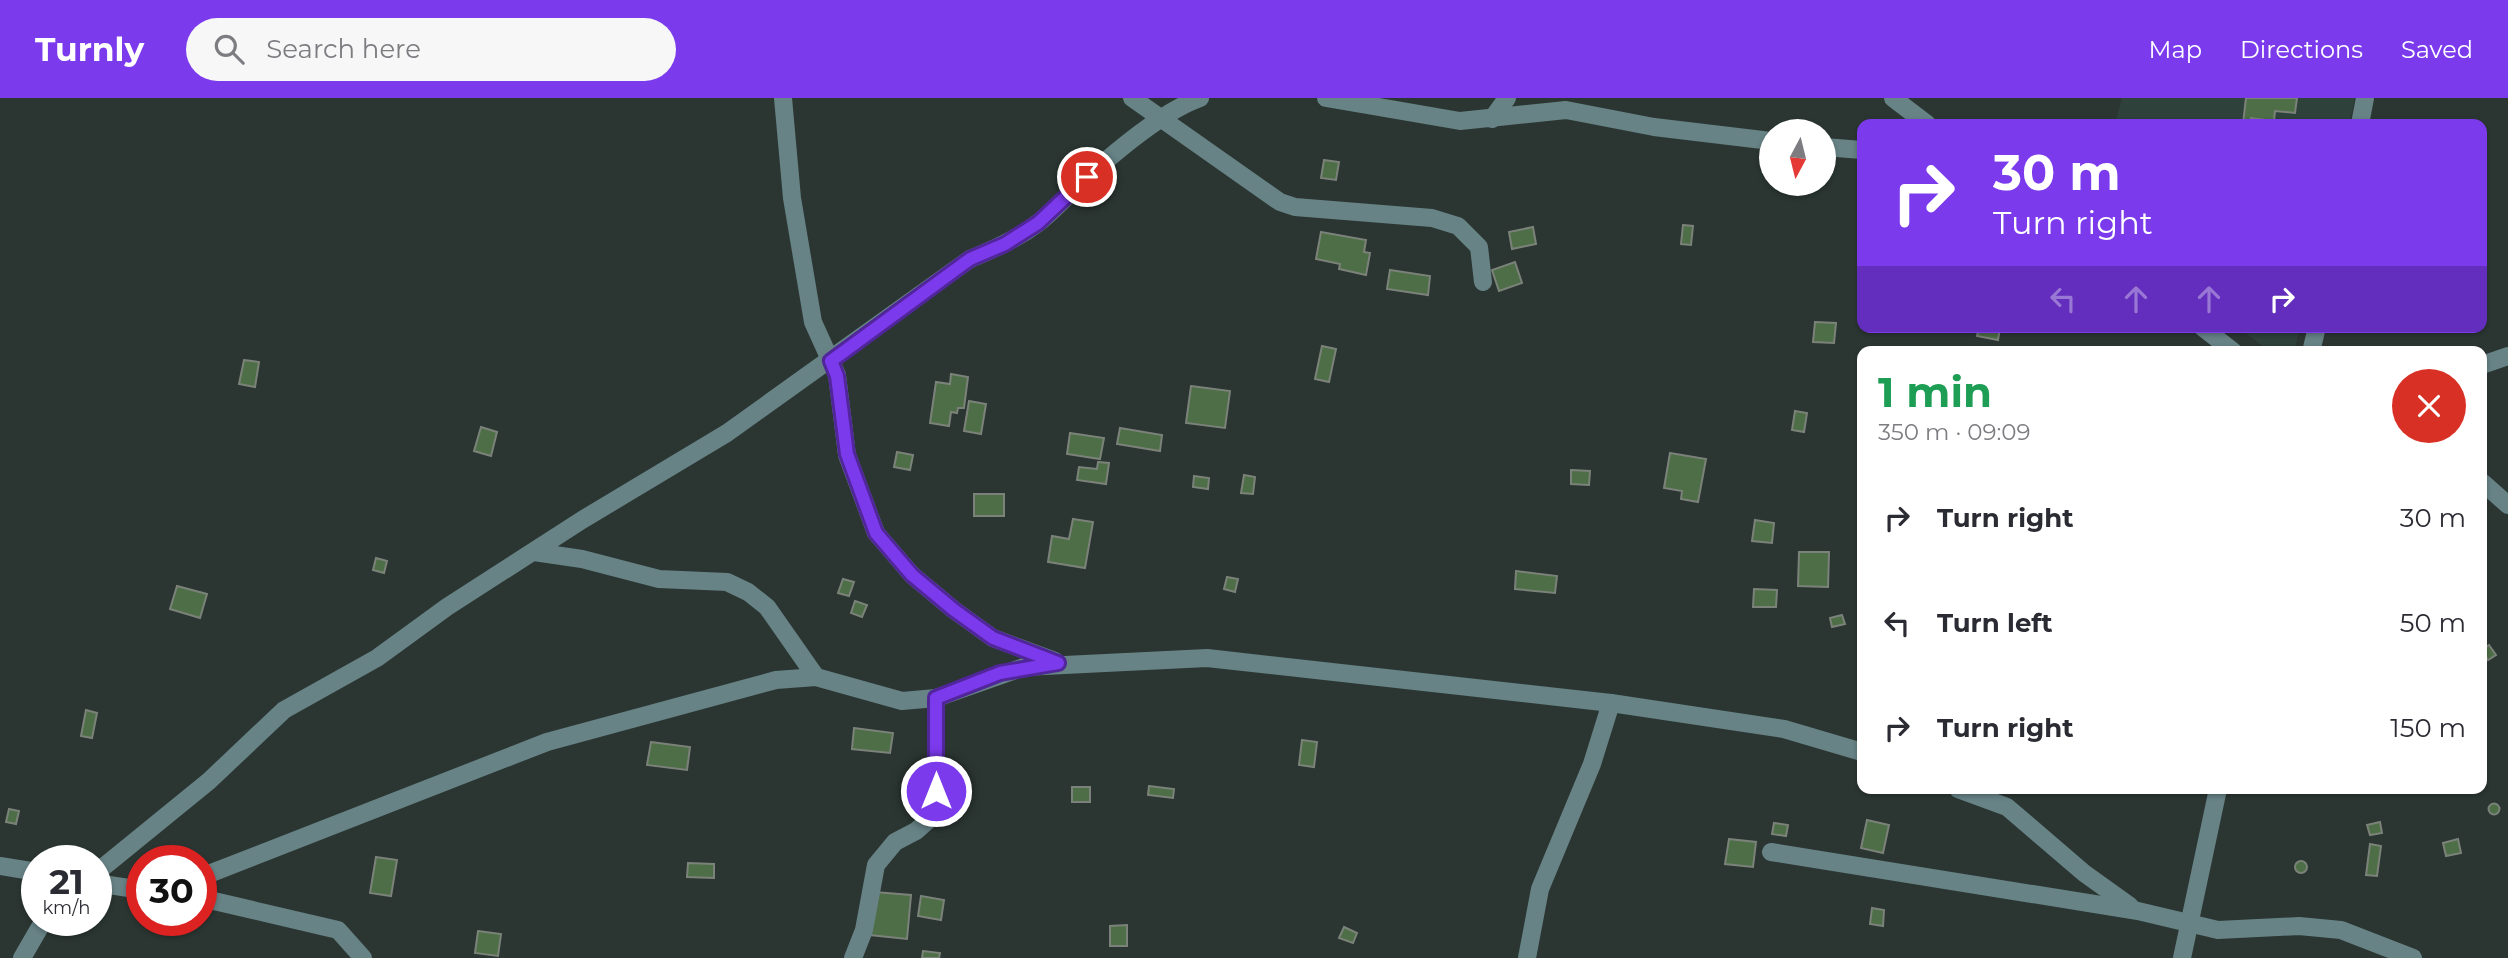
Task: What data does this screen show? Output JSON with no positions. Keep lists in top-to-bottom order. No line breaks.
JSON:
{"north":"bottom","page":{"header":"Turnly","search":"Search here","nav":["Map","Directions","Saved"],"turn":["30 m","Turn right"],"heading":["1 min","350 m · 09:09"],"list":[{"name":"Turn right","value":"30 m"},{"name":"Turn left","value":"50 m"},{"name":"Turn right","value":"150 m"}],"speed":"21 km/h","limit":"30"}}
